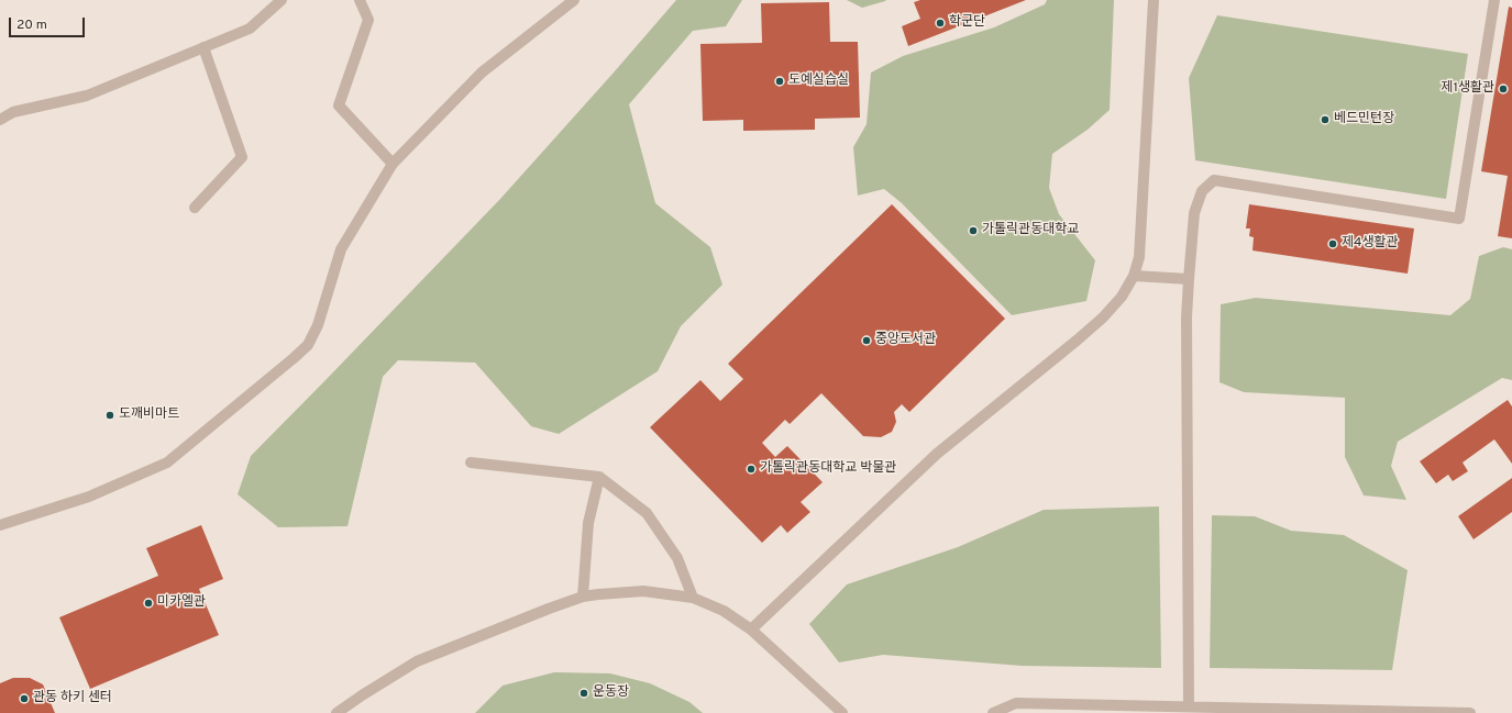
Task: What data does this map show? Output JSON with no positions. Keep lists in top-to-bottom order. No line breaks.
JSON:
{"places":["학군단","도예실습실","제1생활관","베드민턴장","가톨릭관동대학교","제4생활관","중앙도서관","도깨비마트","가톨릭관동대학교 박물관","미카엘관","운동장","관동 하키 센터"],"scale_bar":"20 m"}
